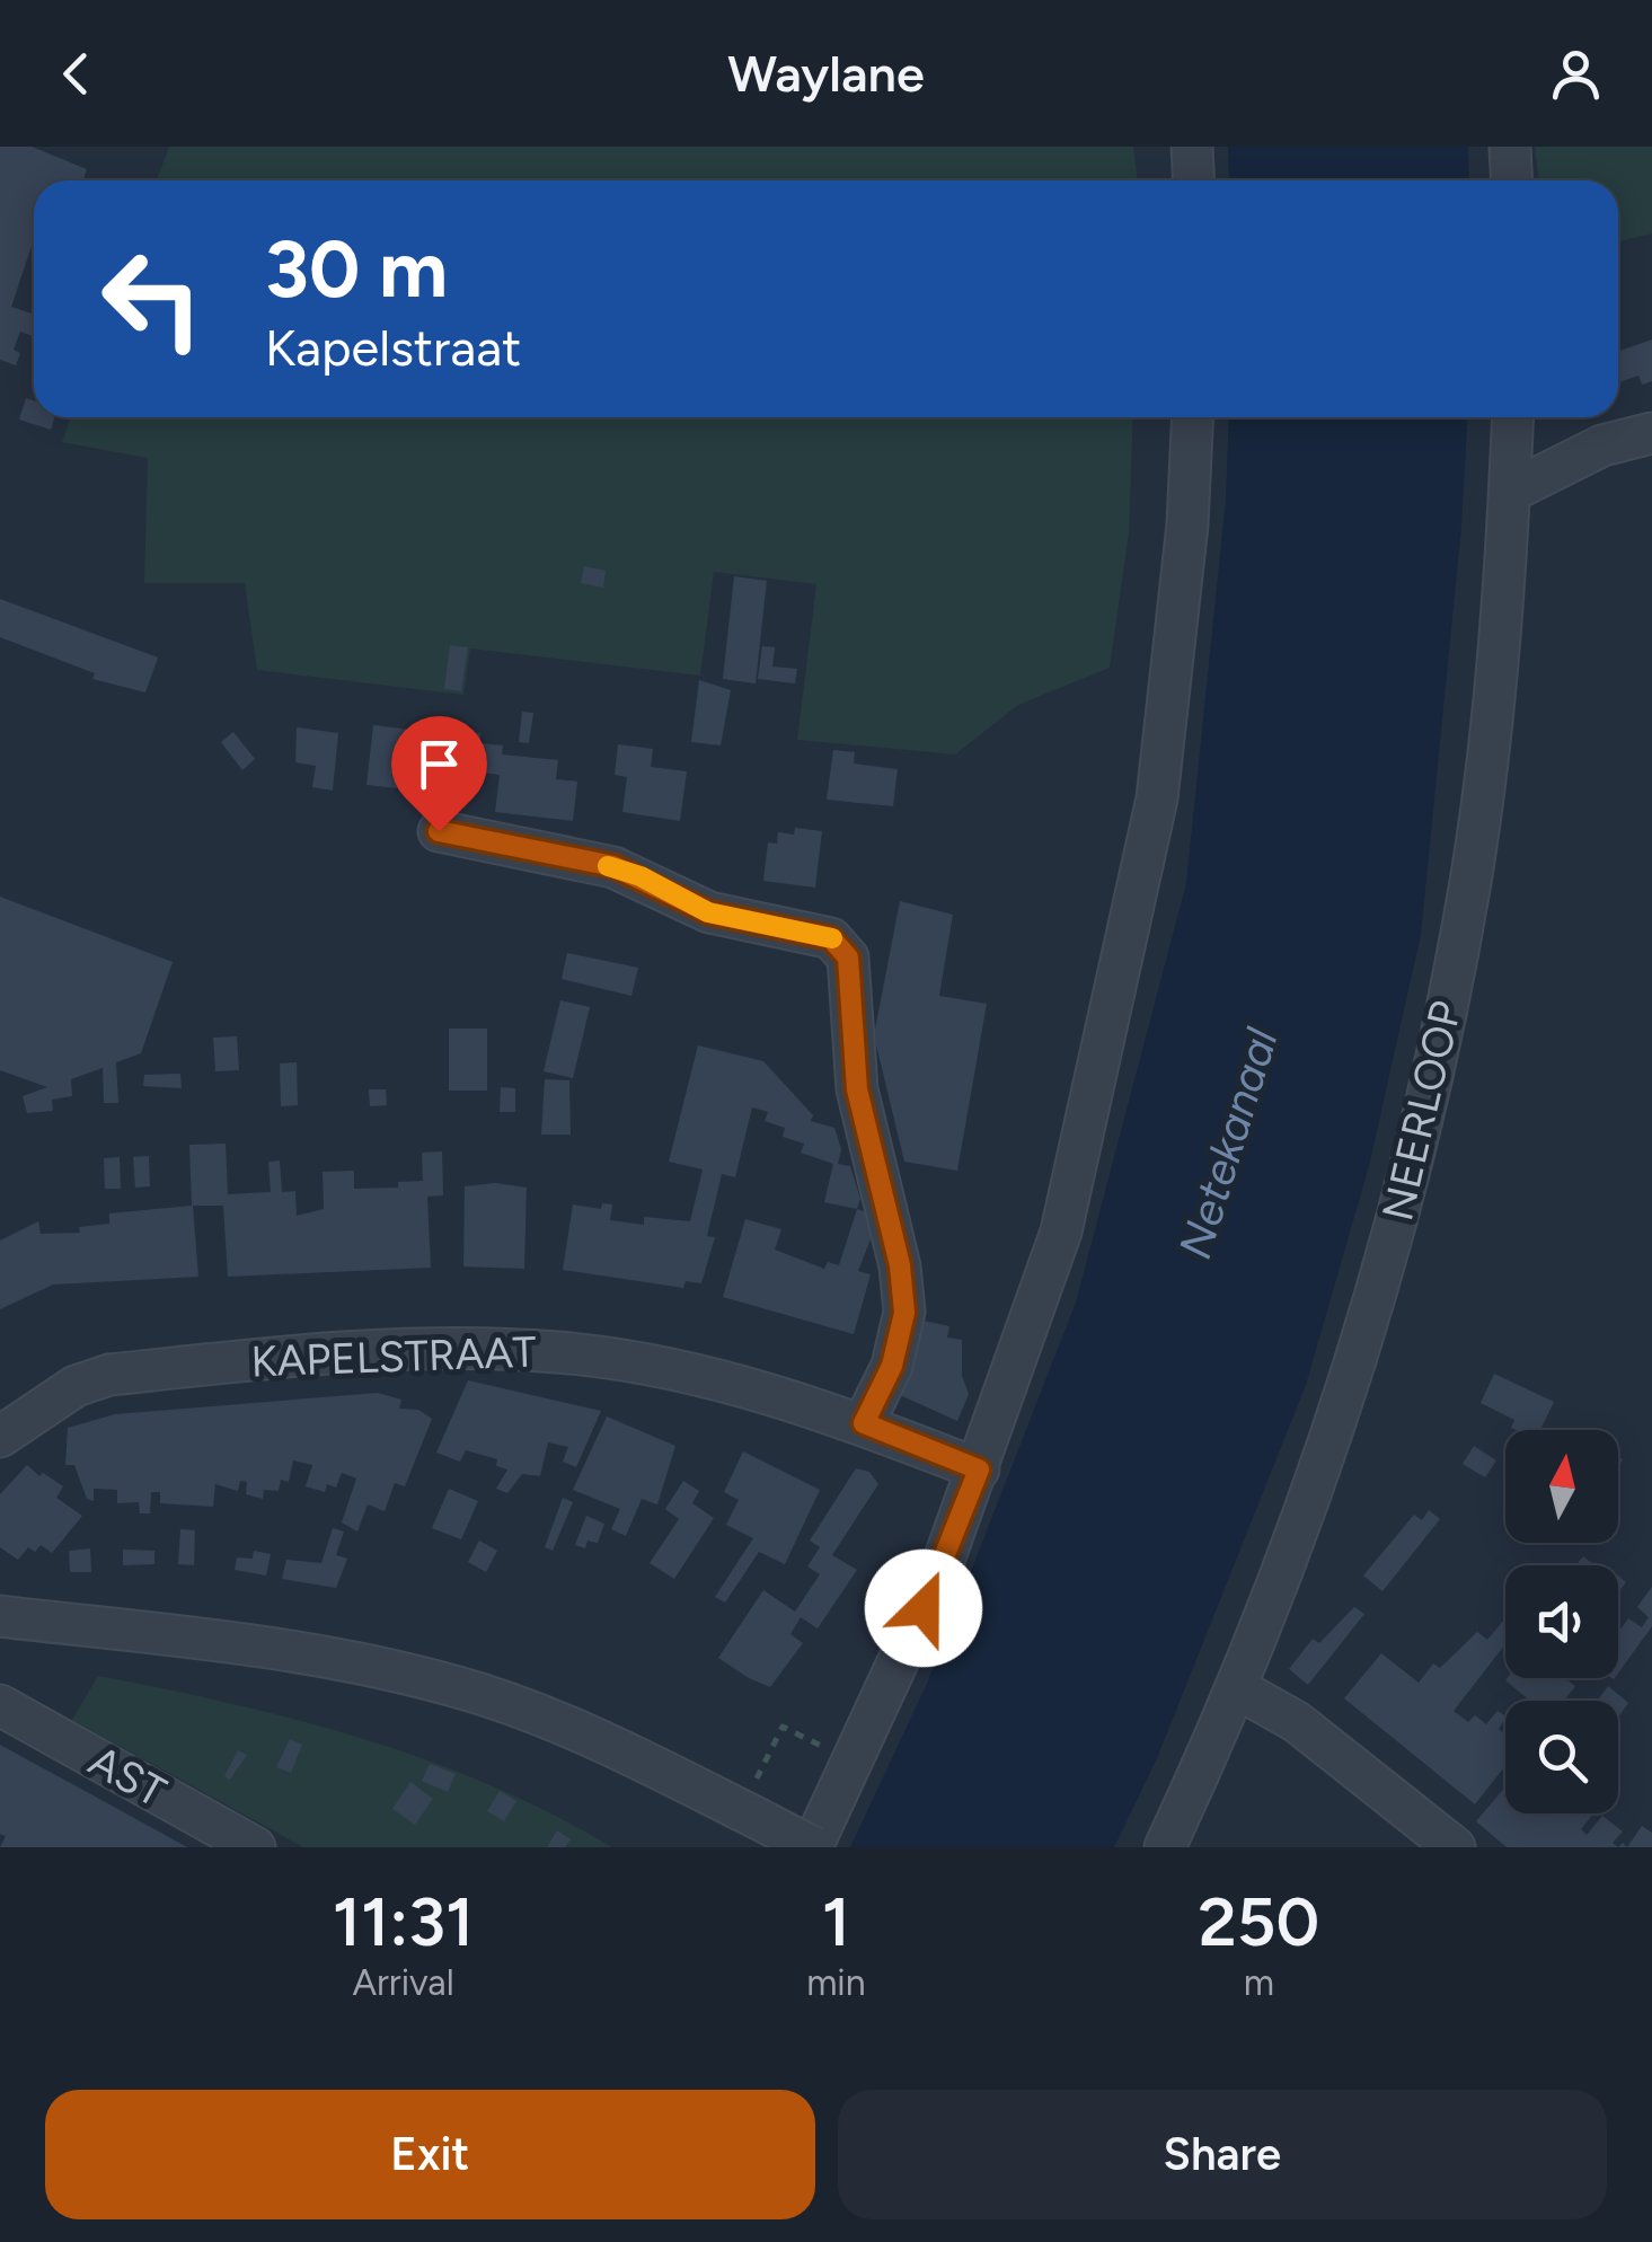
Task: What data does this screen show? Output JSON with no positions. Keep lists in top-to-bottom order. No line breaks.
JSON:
{"streets":{"street":["NEERLOOP","KAPELSTRAAT","AST"]},"water":["Netekanaal"],"north":"top","page":{"header":"Waylane","turn":["30 m","Kapelstraat"],"eta":["11:31","Arrival","1","min","250","m"],"buttons":["Exit","Share"]}}
